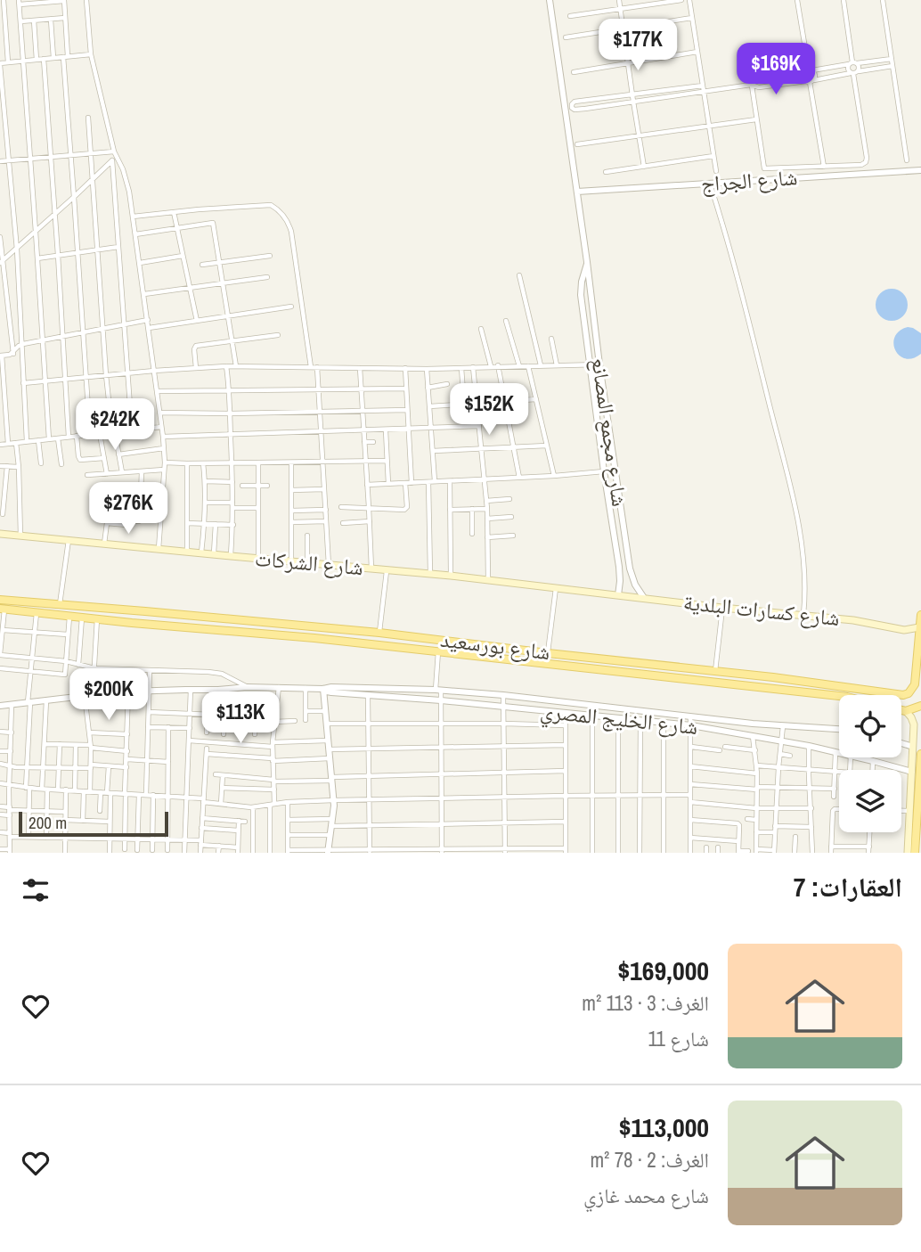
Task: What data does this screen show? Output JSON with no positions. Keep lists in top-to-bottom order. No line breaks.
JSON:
{"streets":{"main road":["شارع الشركات","شارع كسارات البلدية","شارع بورسعيد"],"street":["شارع الجراج","شارع مجمع المصانع","شارع الخليج المصري"]},"crossings":[["شارع الجراج","شارع مجمع المصانع"],["شارع مجمع المصانع","شارع الشركات"],["شارع مجمع المصانع","شارع كسارات البلدية"],["شارع الشركات","شارع كسارات البلدية"],["شارع كسارات البلدية","شارع بورسعيد"]],"scale_bar":"200 m","page":{"price":["$177K","$169K","$152K","$242K","$276K","$200K","$113K"],"scale":"200 m","heading":"العقارات: 7","list":[{"name":"$169,000","note":"الغرف: 3 · 113 m² · شارع 11"},{"name":"$113,000","note":"الغرف: 2 · 78 m² · شارع محمد غازي"}]}}
